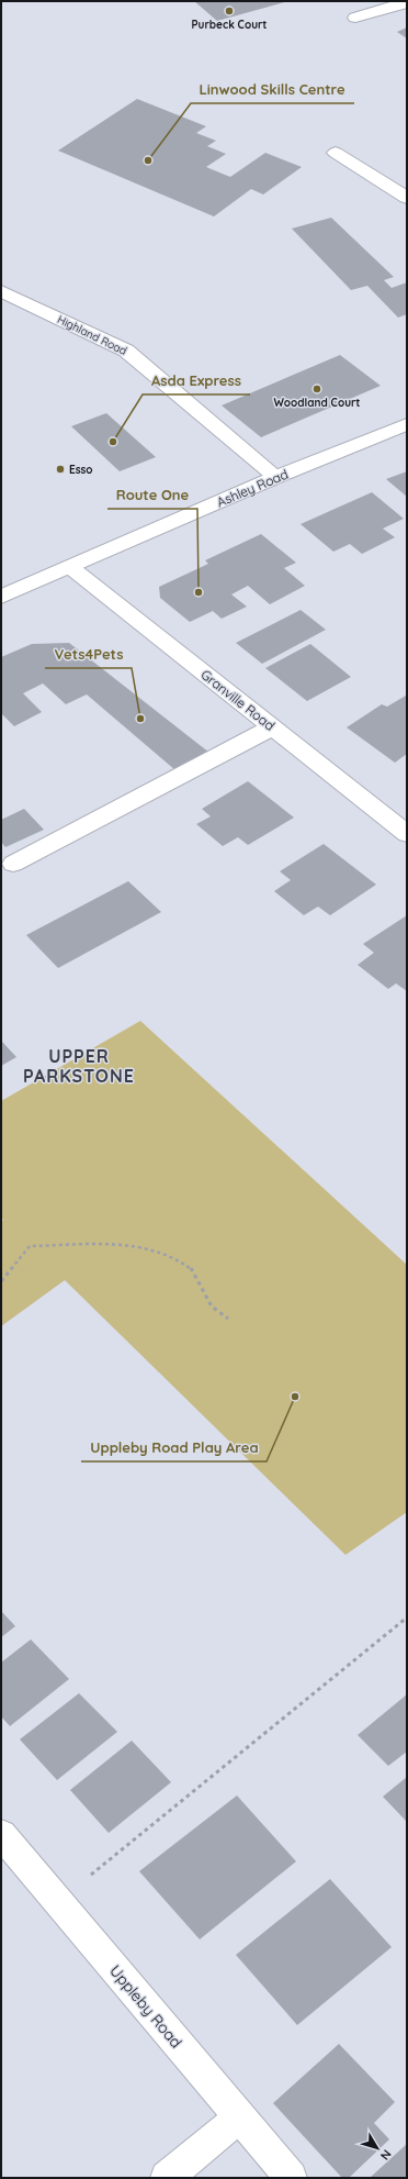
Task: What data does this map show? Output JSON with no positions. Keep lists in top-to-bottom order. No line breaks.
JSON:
{"streets":{"street":["Highland Road","Ashley Road","Granville Road","Uppleby Road"]},"crossings":[["Highland Road","Ashley Road"],["Ashley Road","Granville Road"]],"districts":["UPPER PARKSTONE"],"places":["Purbeck Court","Linwood Skills Centre","Woodland Court","Asda Express","Esso","Route One","Vets4Pets","Uppleby Road Play Area"],"north":"bottom right"}
